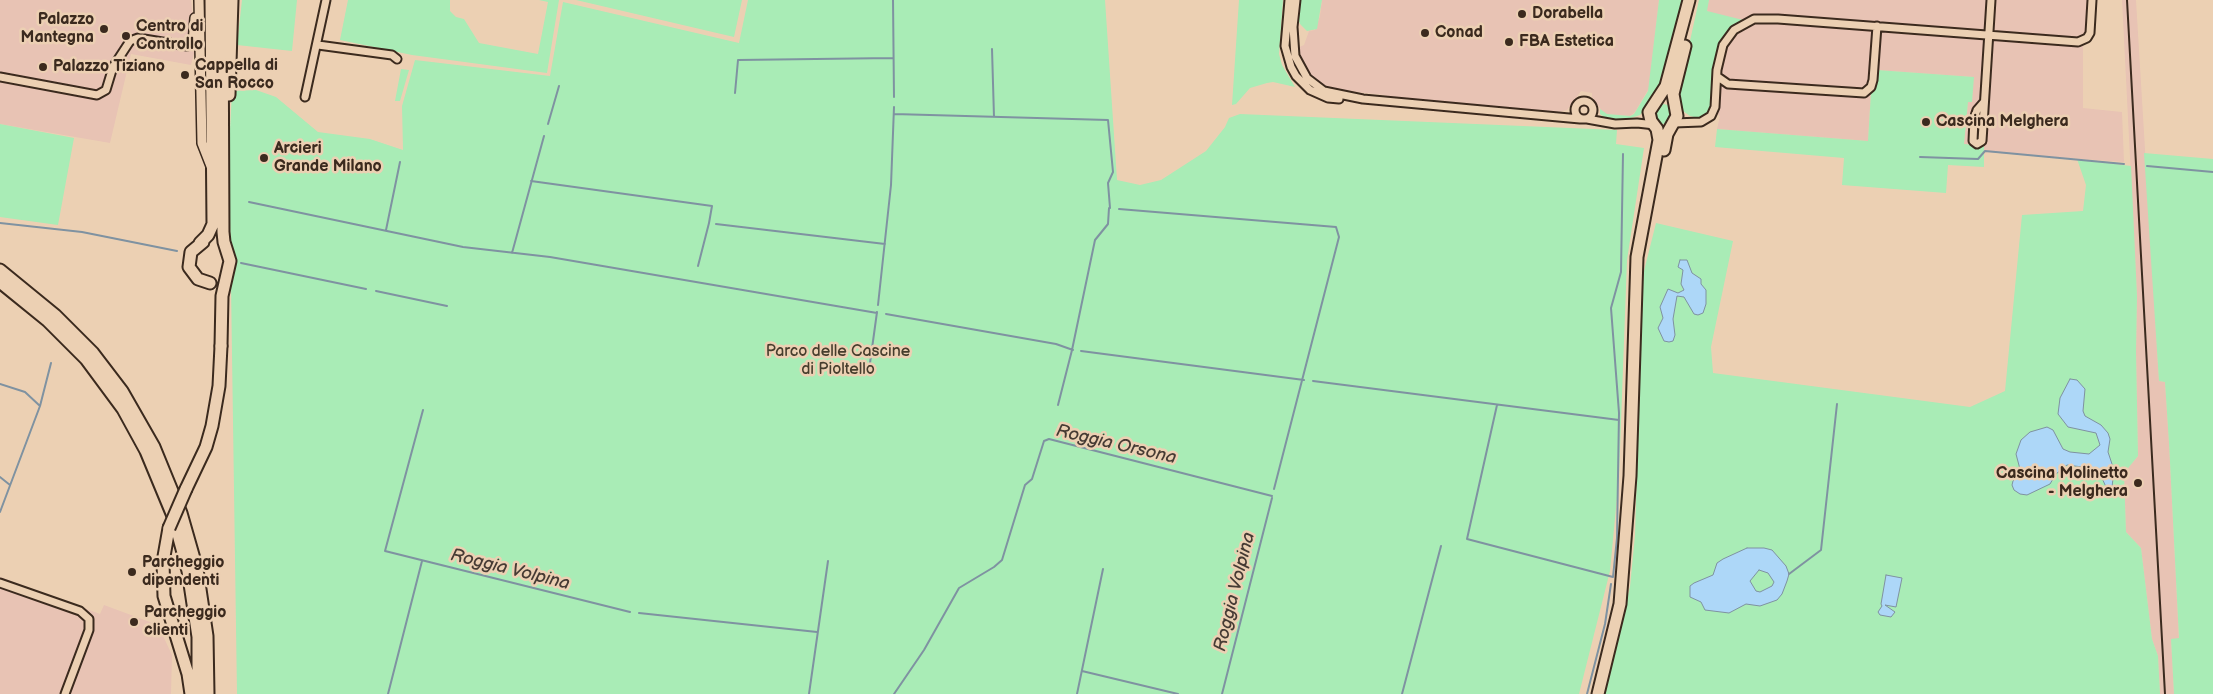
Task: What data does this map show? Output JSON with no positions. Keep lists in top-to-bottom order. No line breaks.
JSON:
{"water":["Roggia Orsona","Roggia Volpina"],"parks":["Parco delle Cascine di Pioltello"],"places":["Dorabella","Palazzo Mantegna","Conad","Centro di Controllo","FBA Estetica","Palazzo Tiziano","Cappella di San Rocco","Cascina Melghera","Arcieri Grande Milano","Cascina Molinetto - Melghera","Parcheggio dipendenti","Parcheggio clienti"]}
